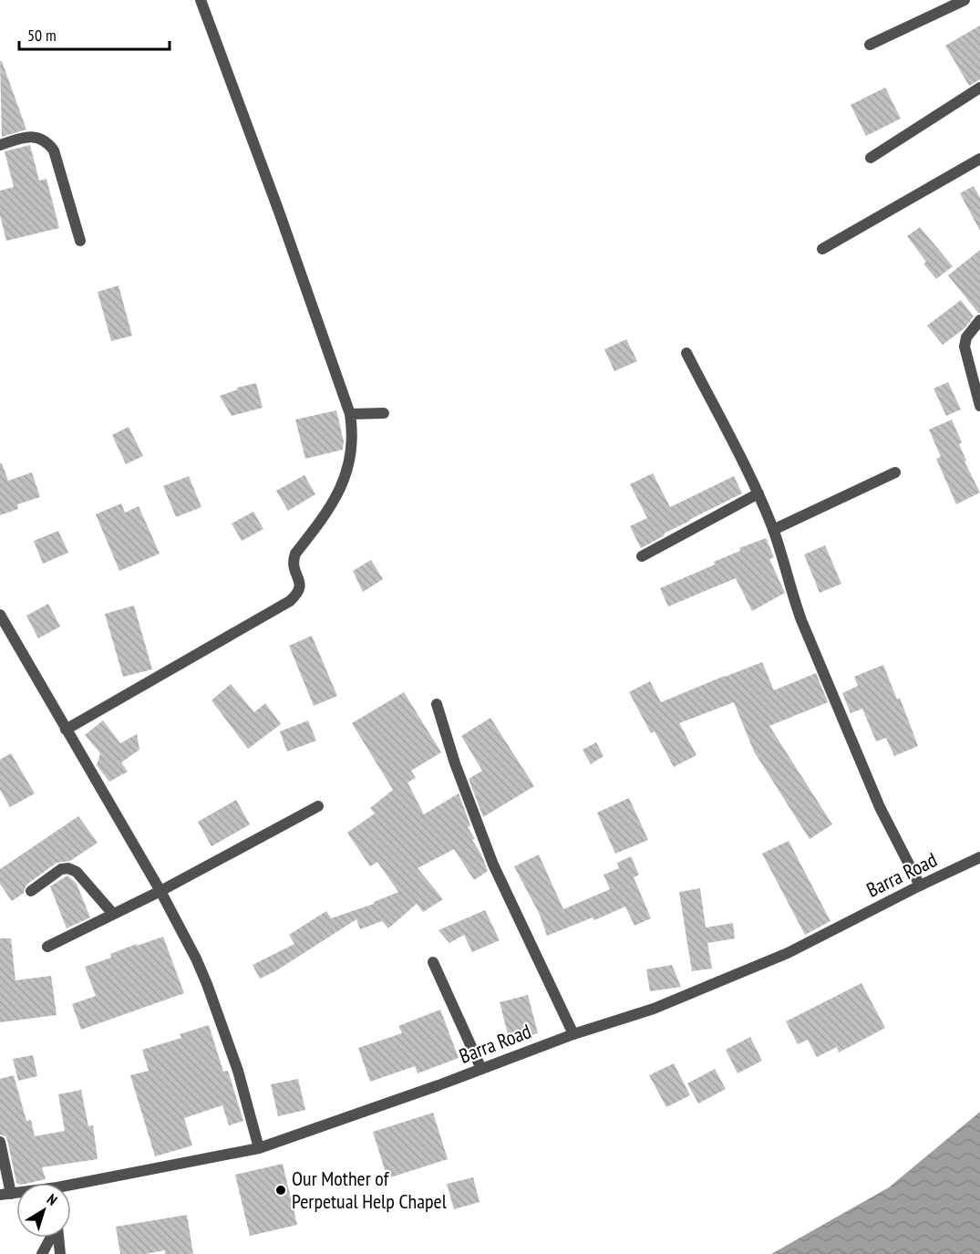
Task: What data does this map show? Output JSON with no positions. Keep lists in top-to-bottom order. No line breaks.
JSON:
{"streets":{"street":["Barra Road"]},"places":["Our Mother of Perpetual Help Chapel"],"scale_bar":"50 m","north":"top right"}
